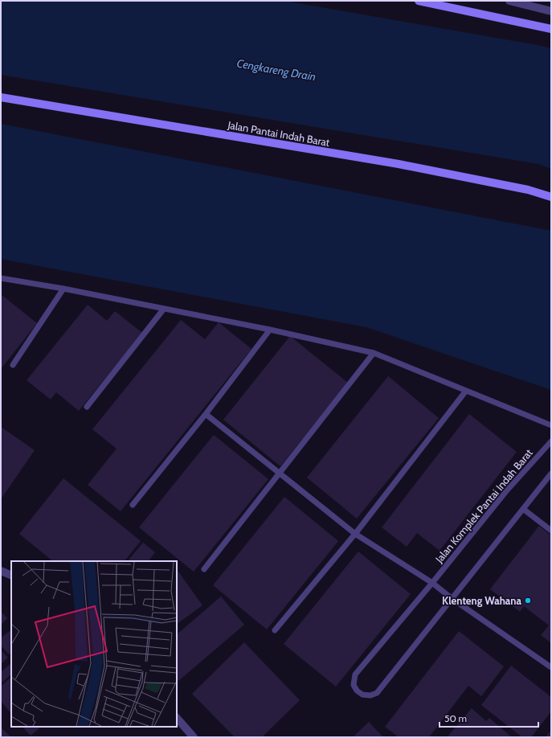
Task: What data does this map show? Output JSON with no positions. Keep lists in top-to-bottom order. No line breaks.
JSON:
{"streets":{"main road":["Jalan Pantai Indah Barat"],"lane":["Jalan Komplek Pantai Indah Barat"]},"water":["Cengkareng Drain"],"places":["Klenteng Wahana"],"scale_bar":"50 m"}
